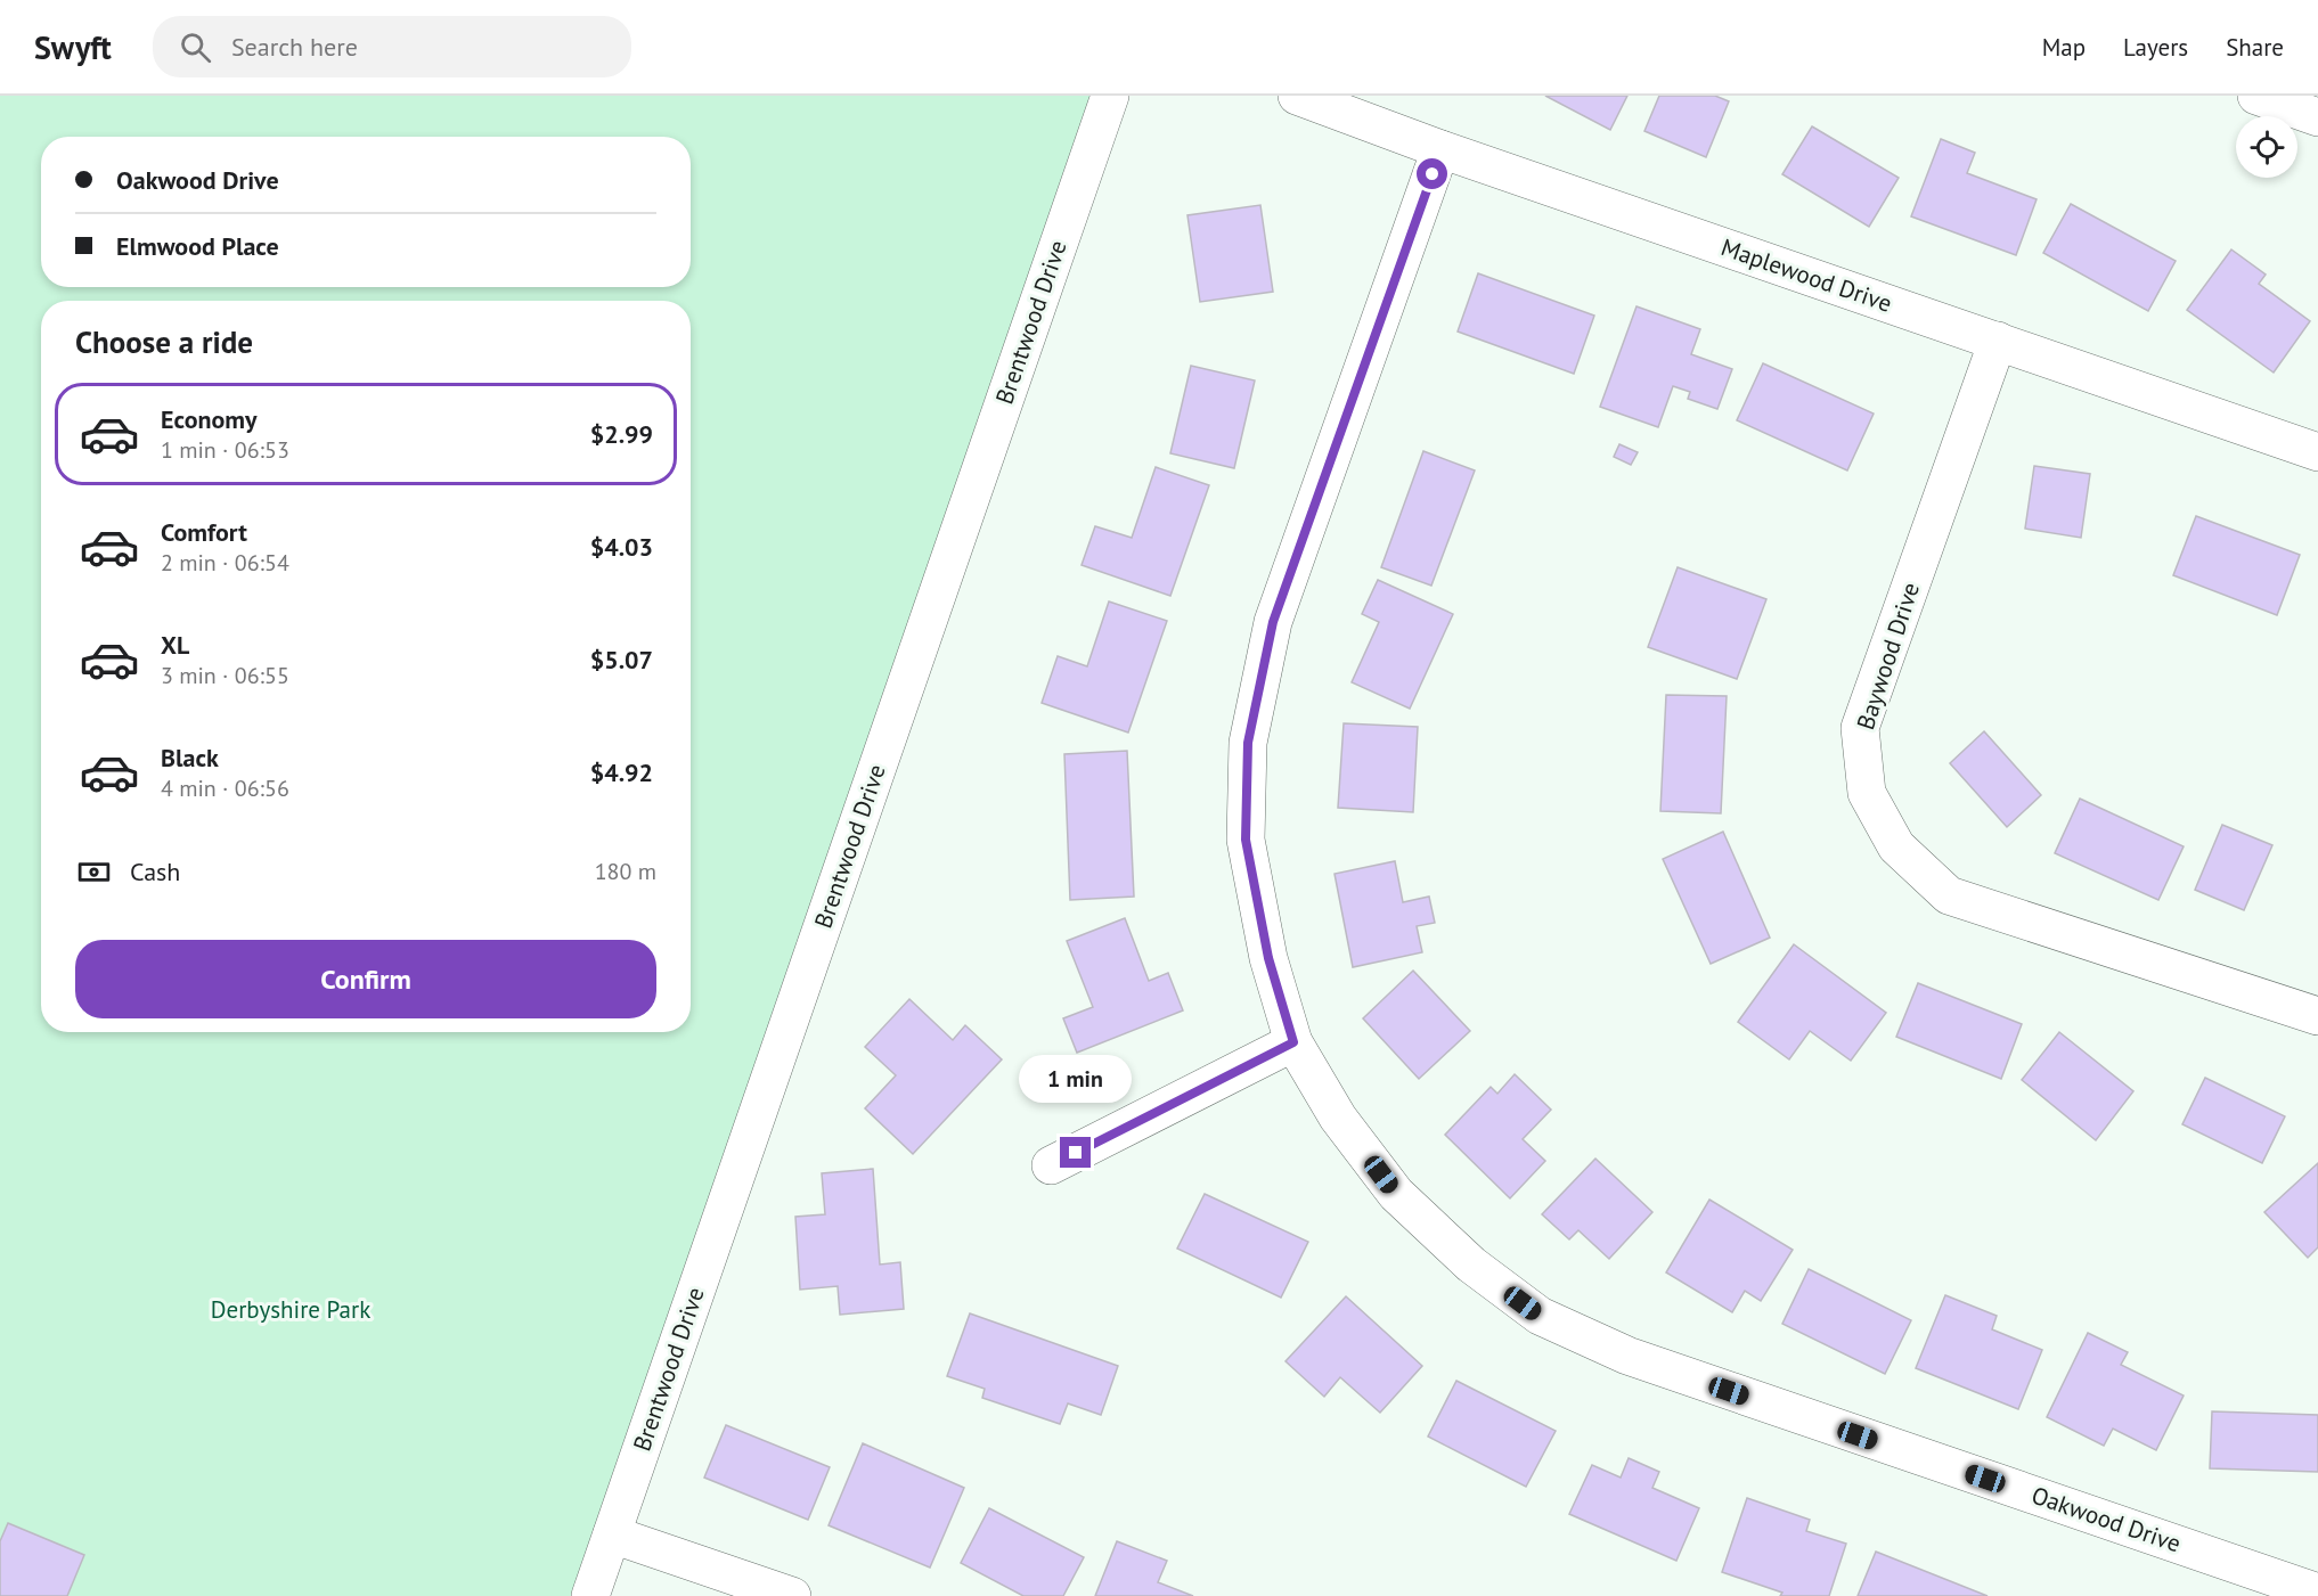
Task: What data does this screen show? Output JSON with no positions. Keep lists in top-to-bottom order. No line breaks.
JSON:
{"streets":{"street":["Maplewood Drive","Brentwood Drive","Baywood Drive","Oakwood Drive"]},"crossings":[["Maplewood Drive","Baywood Drive"],["Maplewood Drive","Oakwood Drive"]],"parks":["Derbyshire Park"],"page":{"header":"Swyft","search":"Search here","nav":["Map","Layers","Share"],"banner":["Oakwood Drive","Elmwood Place"],"heading":"Choose a ride","list":[{"name":"Economy","note":"1 min · 06:53","value":"$2.99"},{"name":"Comfort","note":"2 min · 06:54","value":"$4.03"},{"name":"XL","note":"3 min · 06:55","value":"$5.07"},{"name":"Black","note":"4 min · 06:56","value":"$4.92"}],"pay":["Cash","180 m"],"buttons":"Confirm","bubble":"1 min"}}
